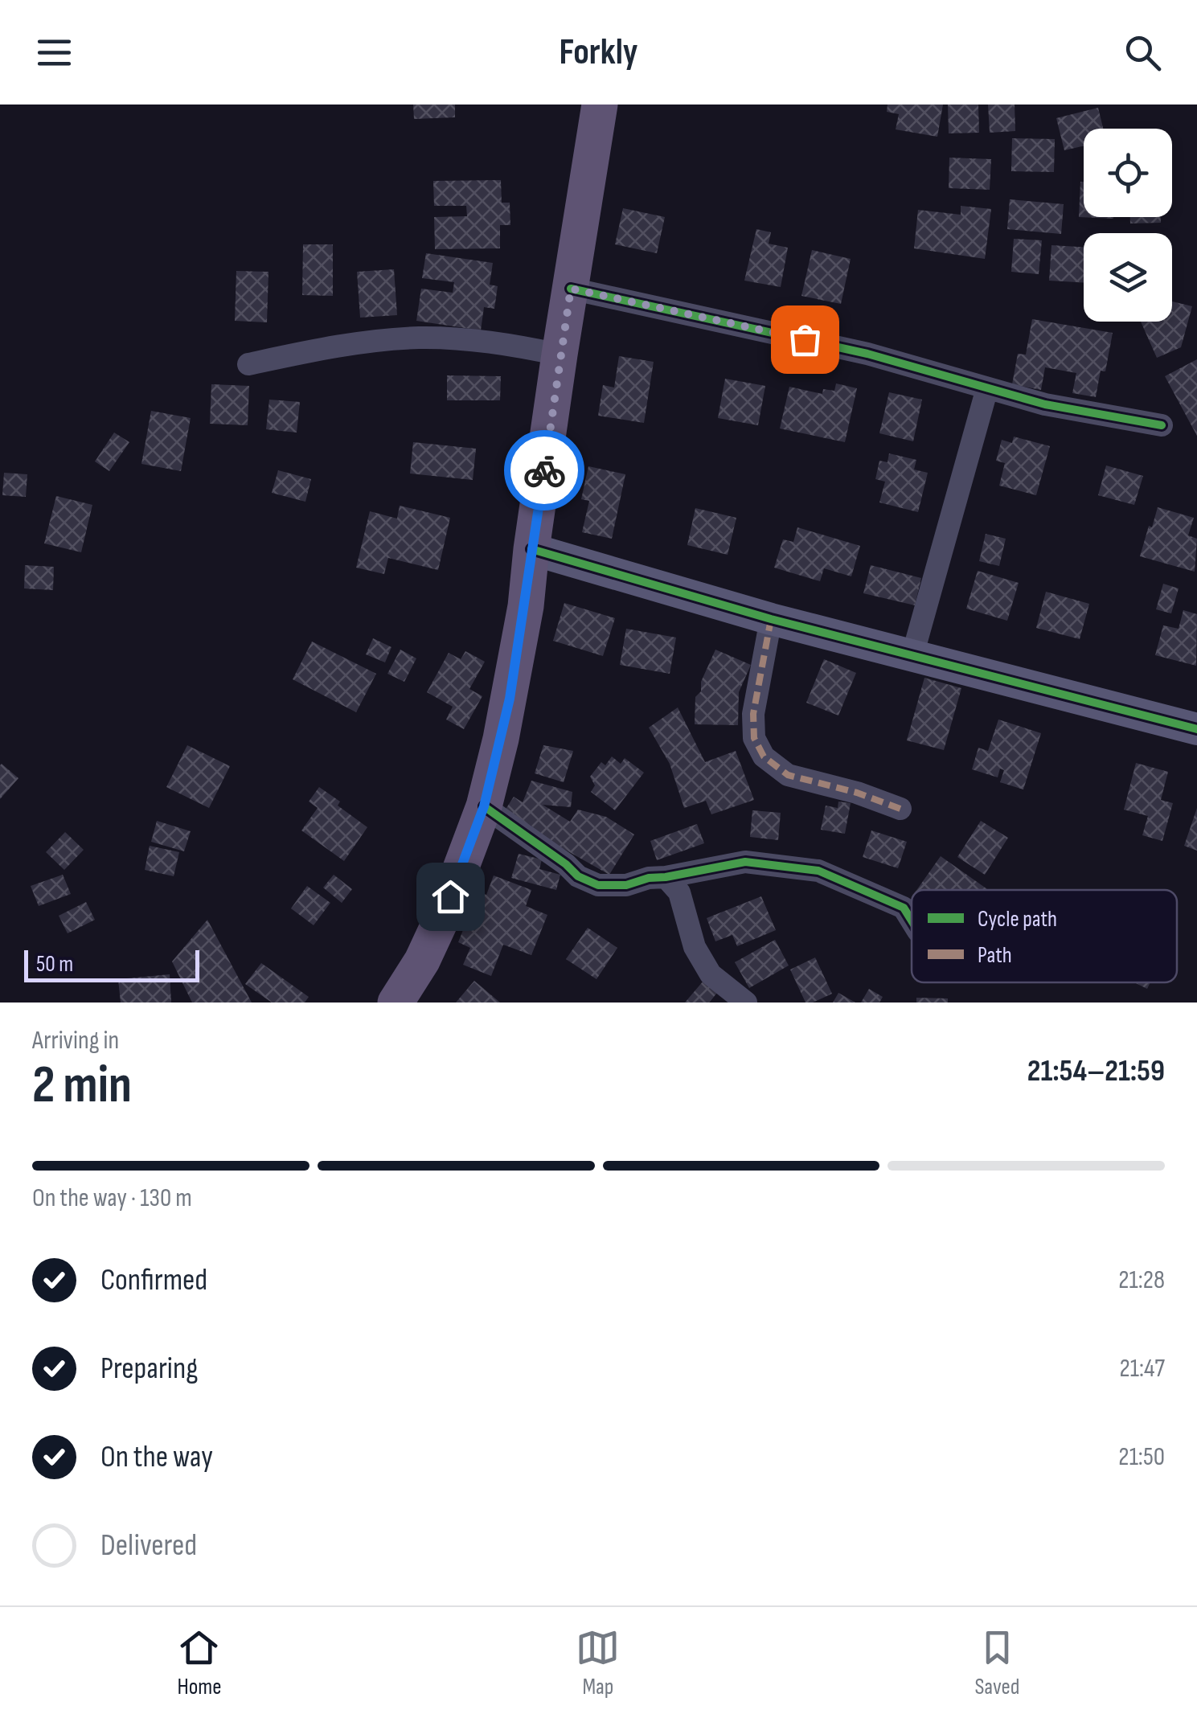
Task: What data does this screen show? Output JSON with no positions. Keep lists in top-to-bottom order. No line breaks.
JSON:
{"legend":["Cycle path","Path"],"scale_bar":"50 m","page":{"header":"Forkly","scale":"50 m","heading":["2 min","Arriving in","21:54–21:59"],"bar":"On the way · 130 m","list":[["Confirmed","21:28"],["Preparing","21:47"],["On the way","21:50"],"Delivered"],"tabs":["Home","Map","Saved"]}}
